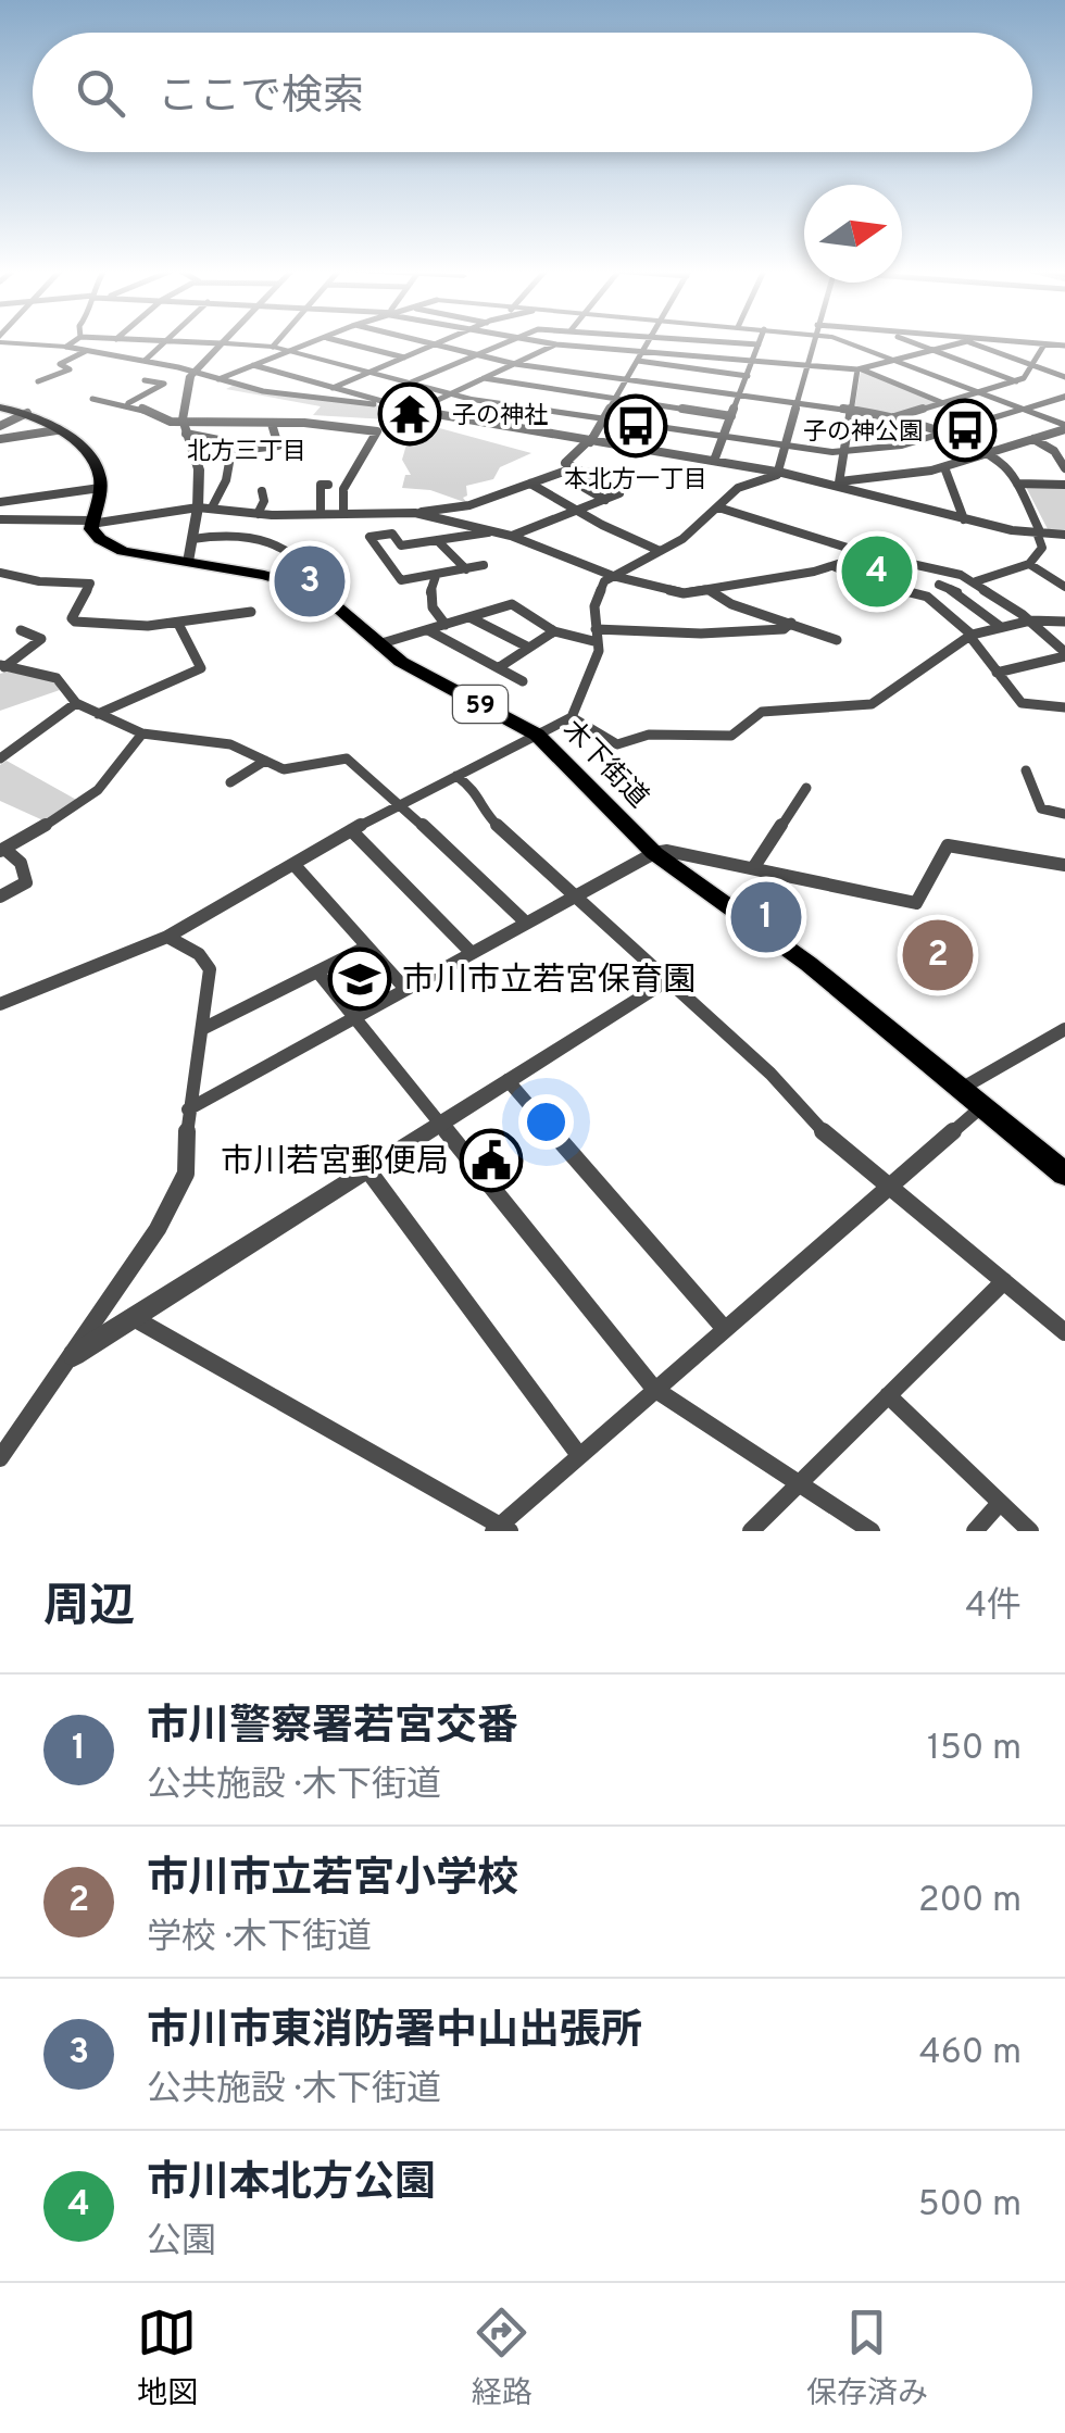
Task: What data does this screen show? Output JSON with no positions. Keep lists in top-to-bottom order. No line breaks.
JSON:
{"streets":{"main road":["59","木下街道"]},"districts":["北方三丁目"],"places":{"temple":["子の神社"],"bus stop":["本北方一丁目","子の神公園"],"school or university":["市川市立若宮保育園"],"public building":["市川若宮郵便局"]},"north":"right","page":{"search":"ここで検索","pins":["4","3","1","2"],"heading":["周辺","4件"],"list":[{"mark":"1","name":"市川警察署若宮交番","note":"公共施設 · 木下街道","value":"150 m"},{"mark":"2","name":"市川市立若宮小学校","note":"学校 · 木下街道","value":"200 m"},{"mark":"3","name":"市川市東消防署中山出張所","note":"公共施設 · 木下街道","value":"460 m"},{"mark":"4","name":"市川本北方公園","note":"公園","value":"500 m"}],"nav":["地図","経路","保存済み"]}}
